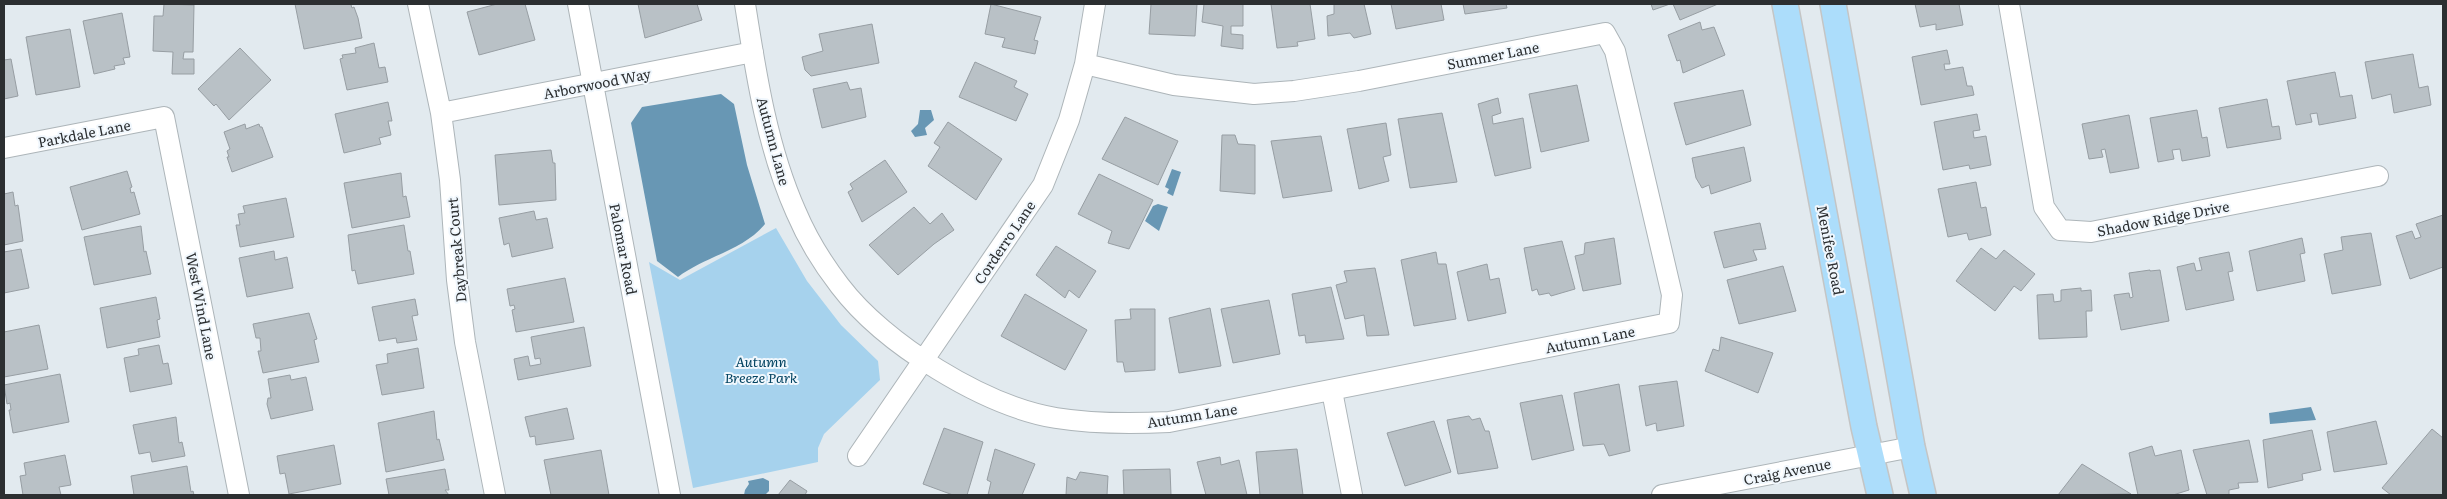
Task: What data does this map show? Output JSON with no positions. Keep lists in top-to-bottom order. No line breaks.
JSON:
{"streets":{"main road":["Menifee Road"],"street":["Summer Lane","Arborwood Way","Parkdale Lane","Autumn Lane","Shadow Ridge Drive","Corderro Lane","Palomar Road","Daybreak Court","West Wind Lane","Craig Avenue"]},"crossings":[["Summer Lane","Autumn Lane"],["Summer Lane","Corderro Lane"],["Arborwood Way","Autumn Lane"],["Arborwood Way","Palomar Road"],["Arborwood Way","Daybreak Court"],["Parkdale Lane","West Wind Lane"],["Autumn Lane","Corderro Lane"],["Menifee Road","Craig Avenue"]],"parks":["Autumn Breeze Park"]}
